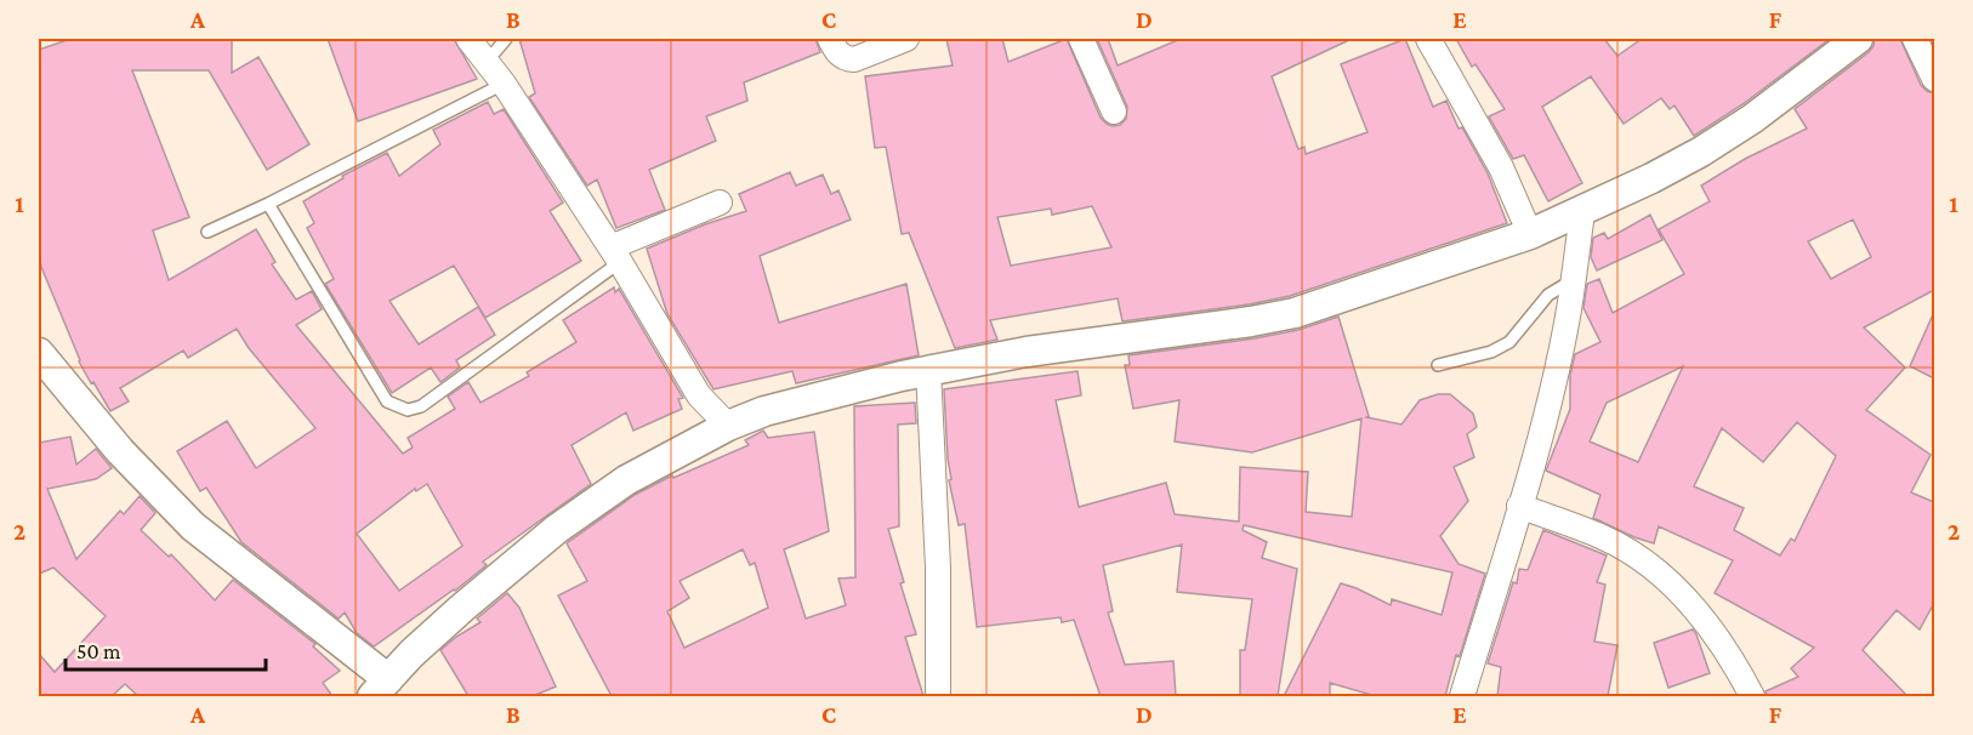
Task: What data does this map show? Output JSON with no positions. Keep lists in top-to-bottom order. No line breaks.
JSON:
{"scale_bar":"50 m","grid":{"columns":["A","B","C","D","E","F"],"rows":["1","2"]}}
